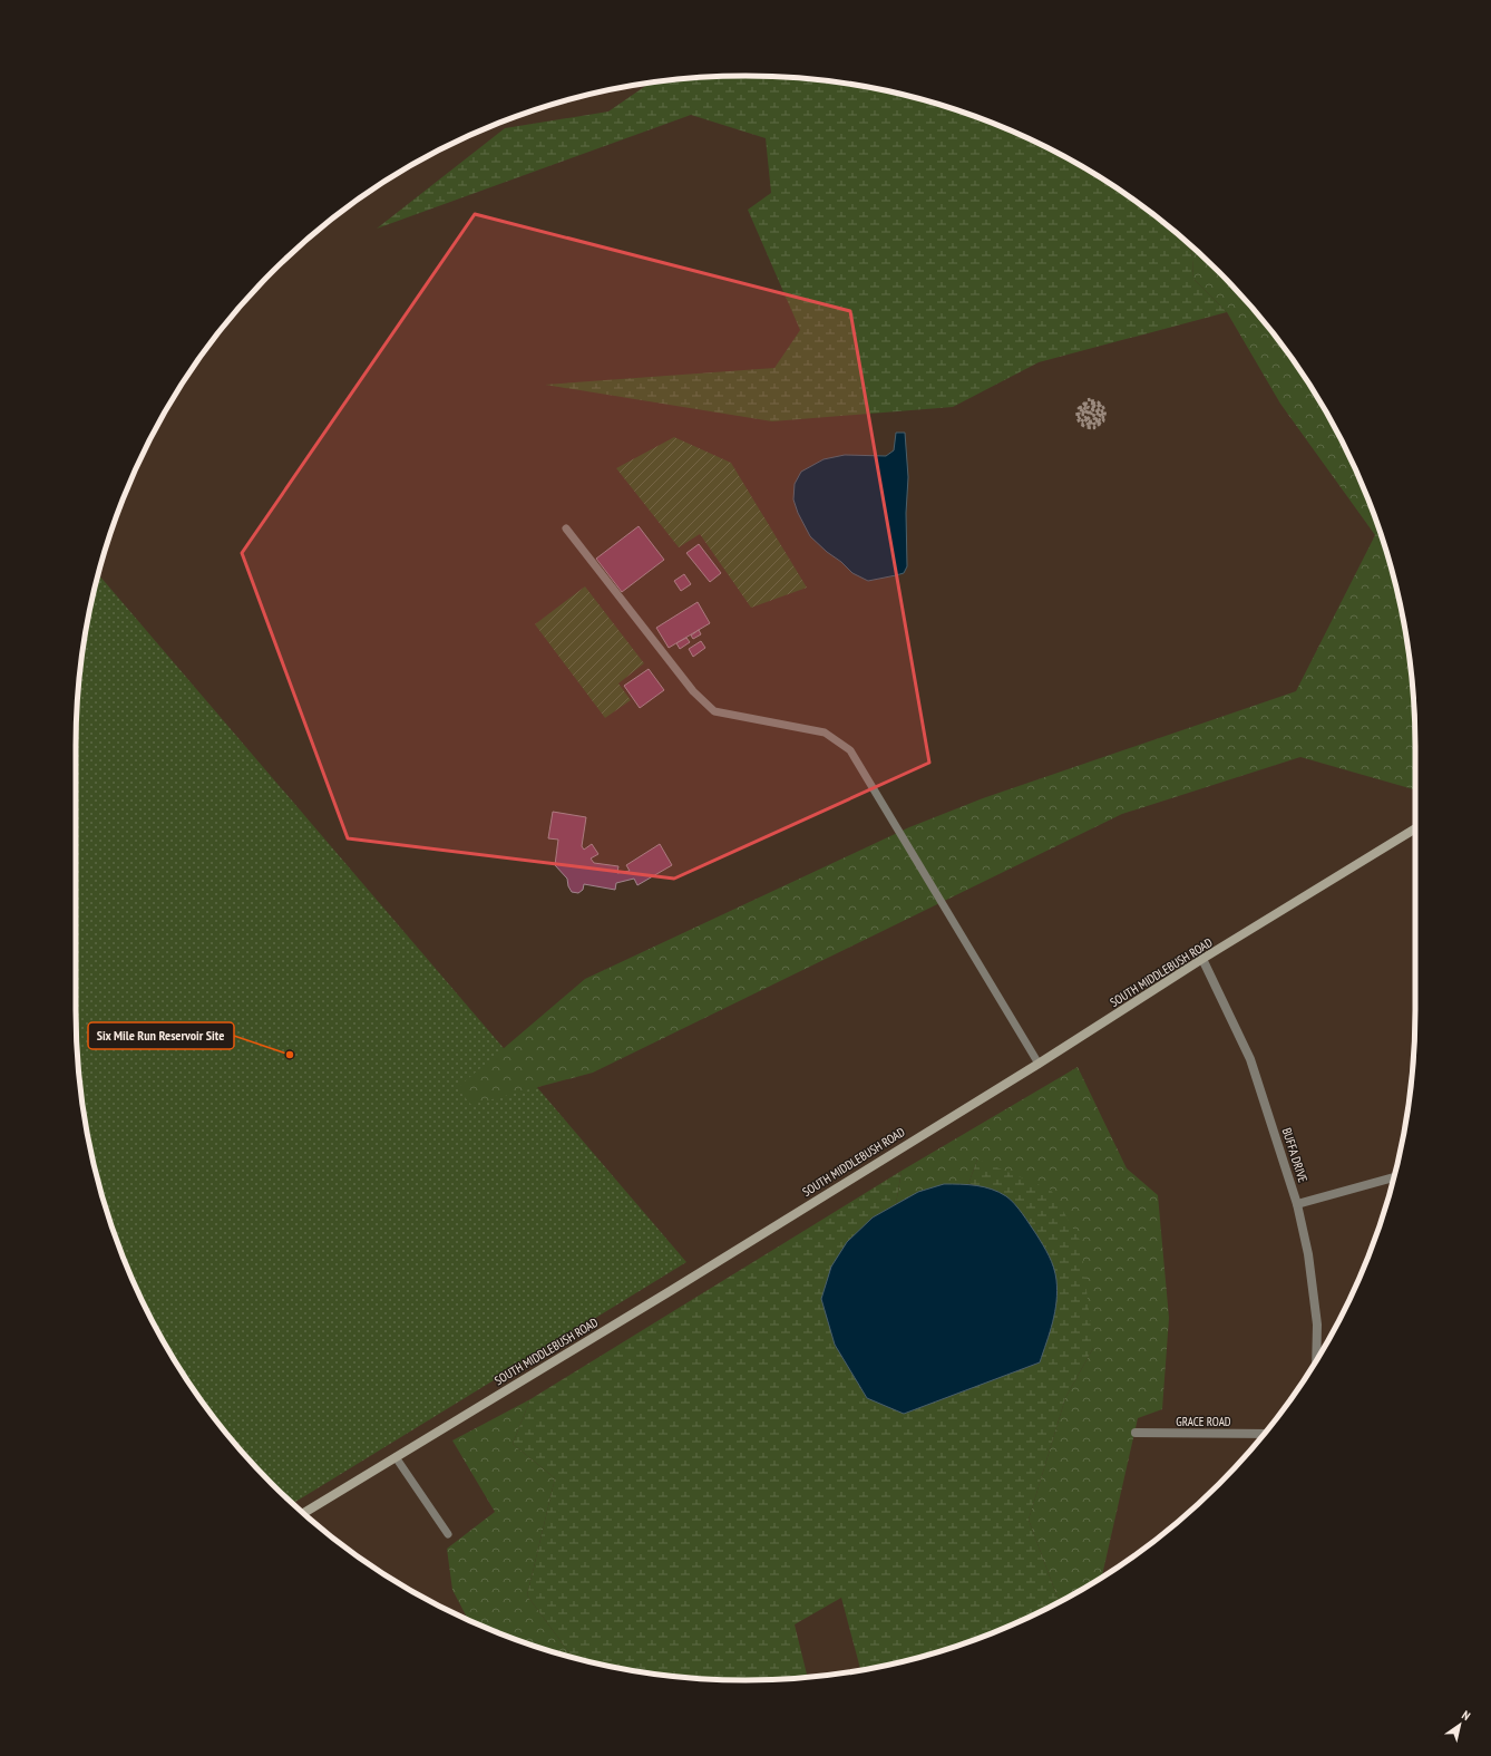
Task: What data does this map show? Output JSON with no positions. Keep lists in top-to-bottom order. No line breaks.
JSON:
{"streets":{"street":["SOUTH MIDDLEBUSH ROAD","BUFFA DRIVE","GRACE ROAD"]},"crossings":[["SOUTH MIDDLEBUSH ROAD","BUFFA DRIVE"]],"places":["Six Mile Run Reservoir Site"],"north":"top right"}
